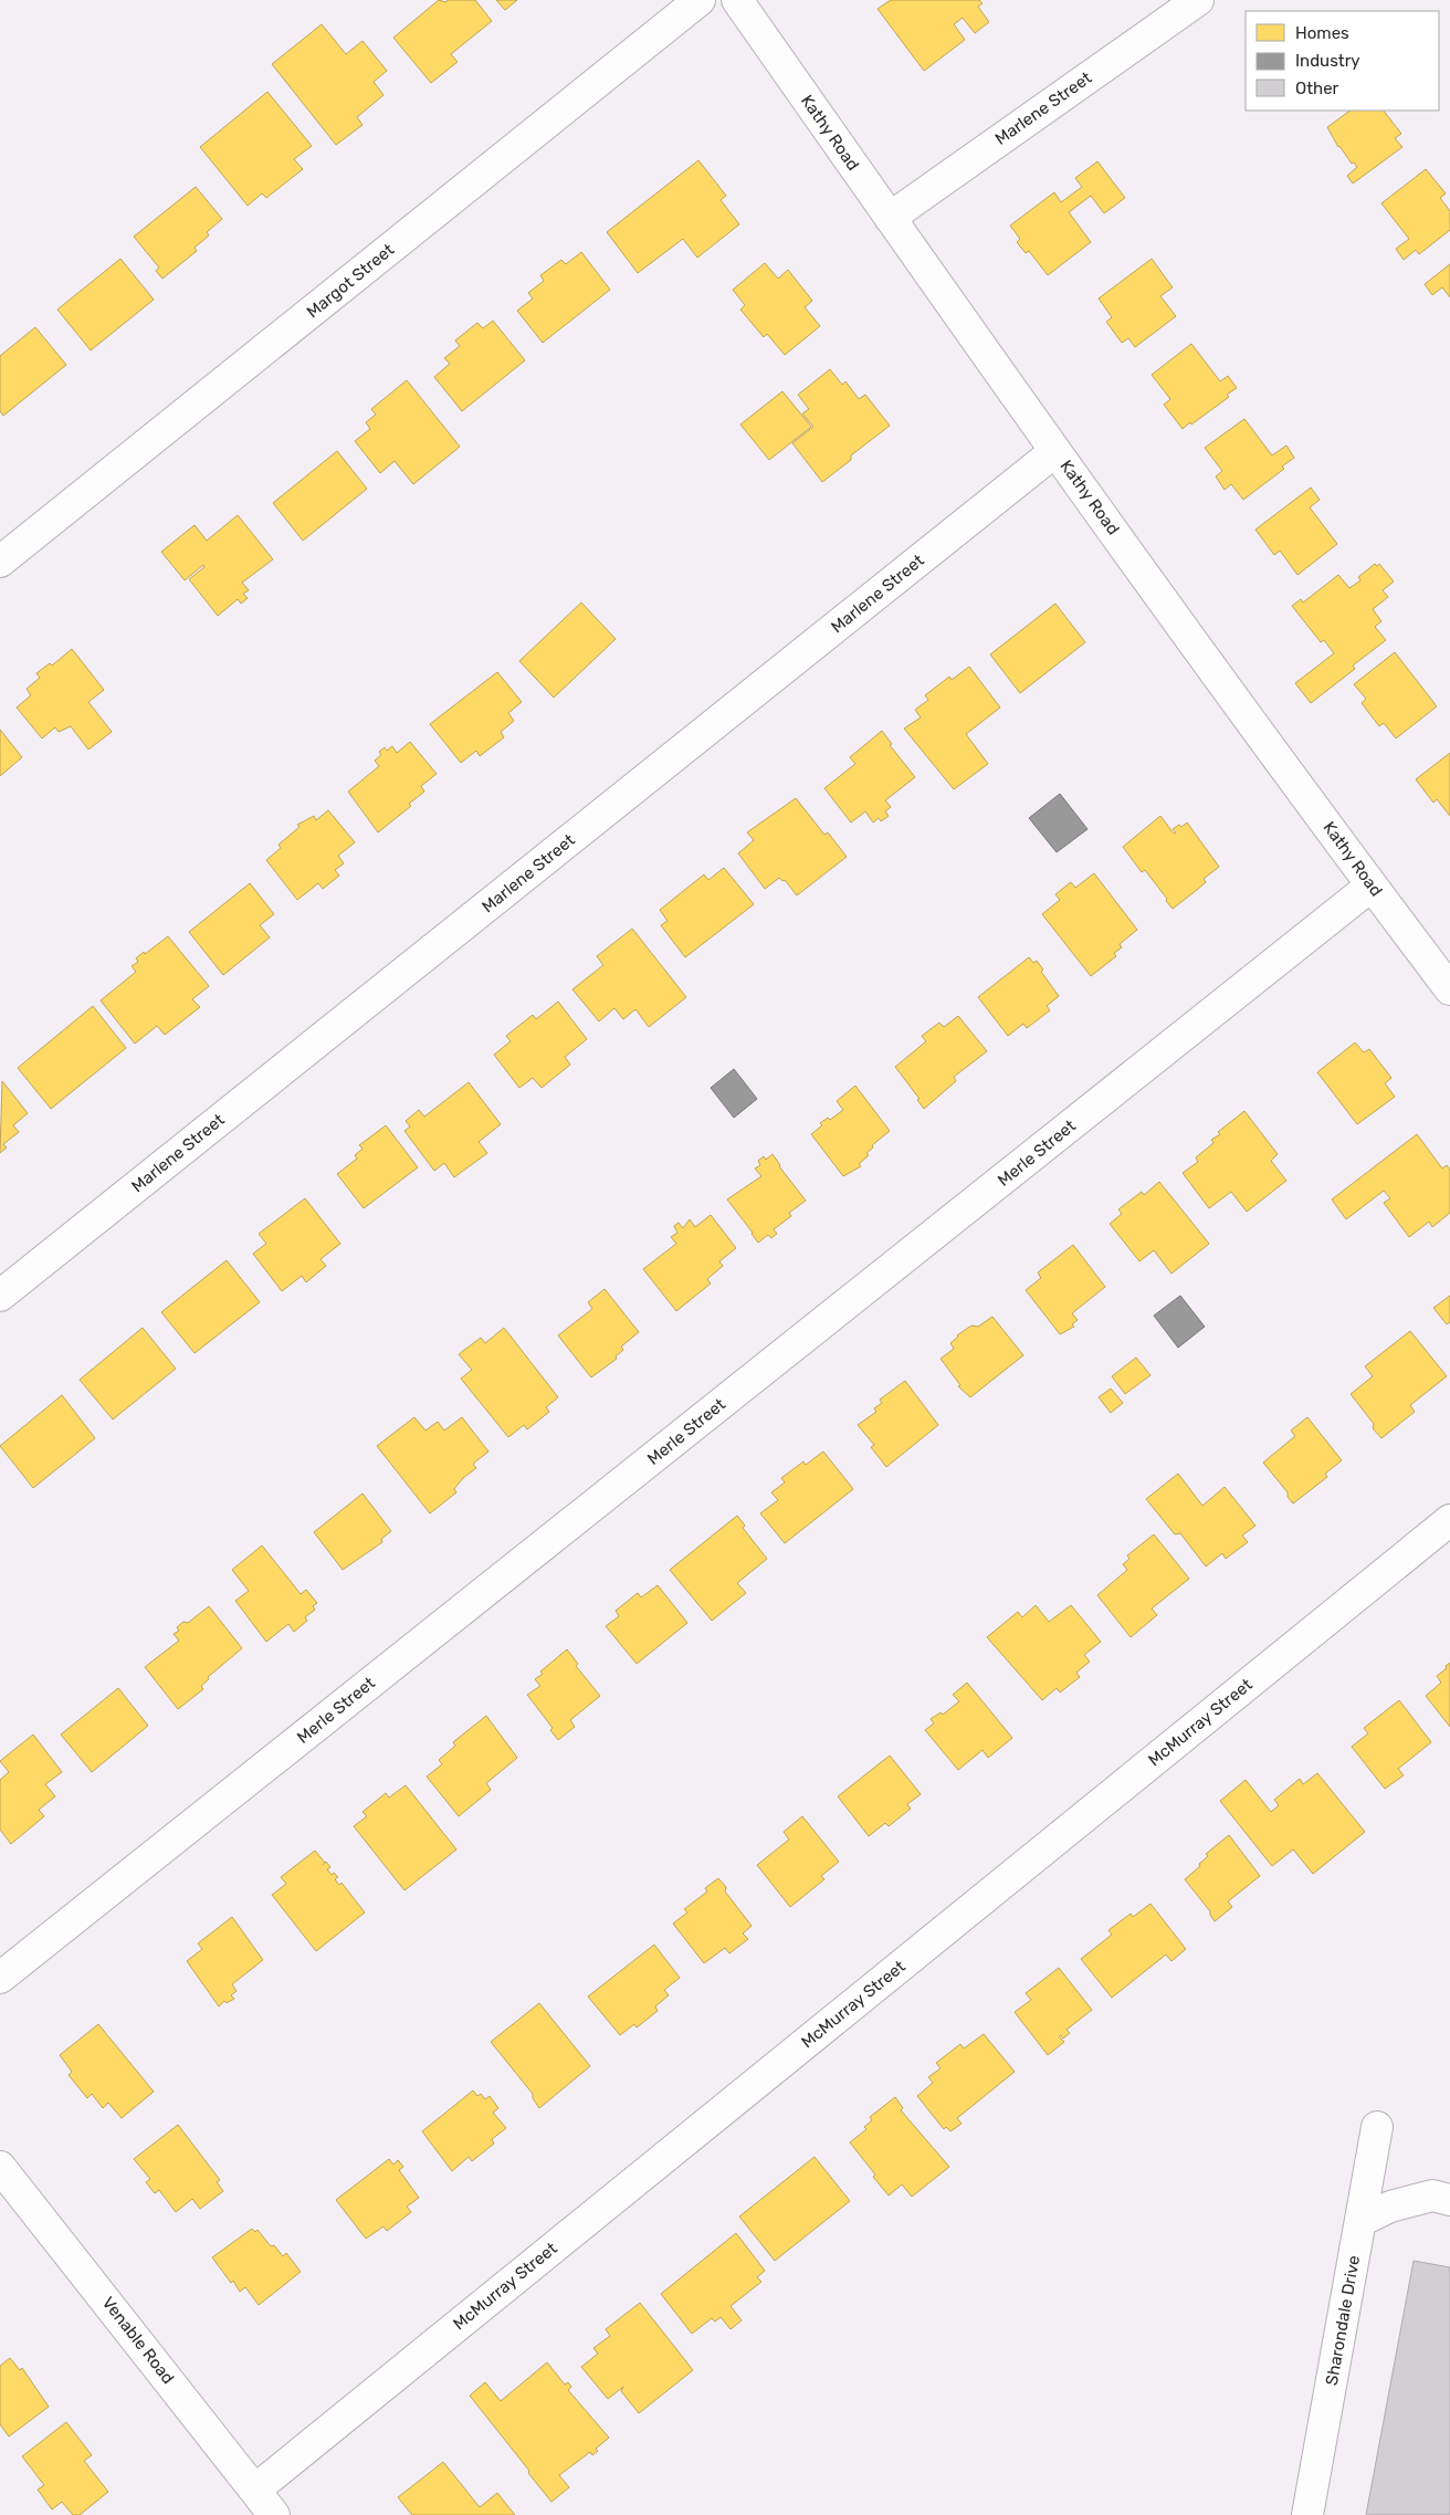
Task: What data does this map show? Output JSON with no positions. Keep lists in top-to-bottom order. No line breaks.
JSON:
{"streets":{"street":["Marlene Street","Kathy Road","Margot Street","Merle Street","McMurray Street","Sharondale Drive","Venable Road"]},"crossings":[["Marlene Street","Kathy Road"],["Kathy Road","Merle Street"],["McMurray Street","Venable Road"]],"legend":["Homes","Industry","Other"]}
